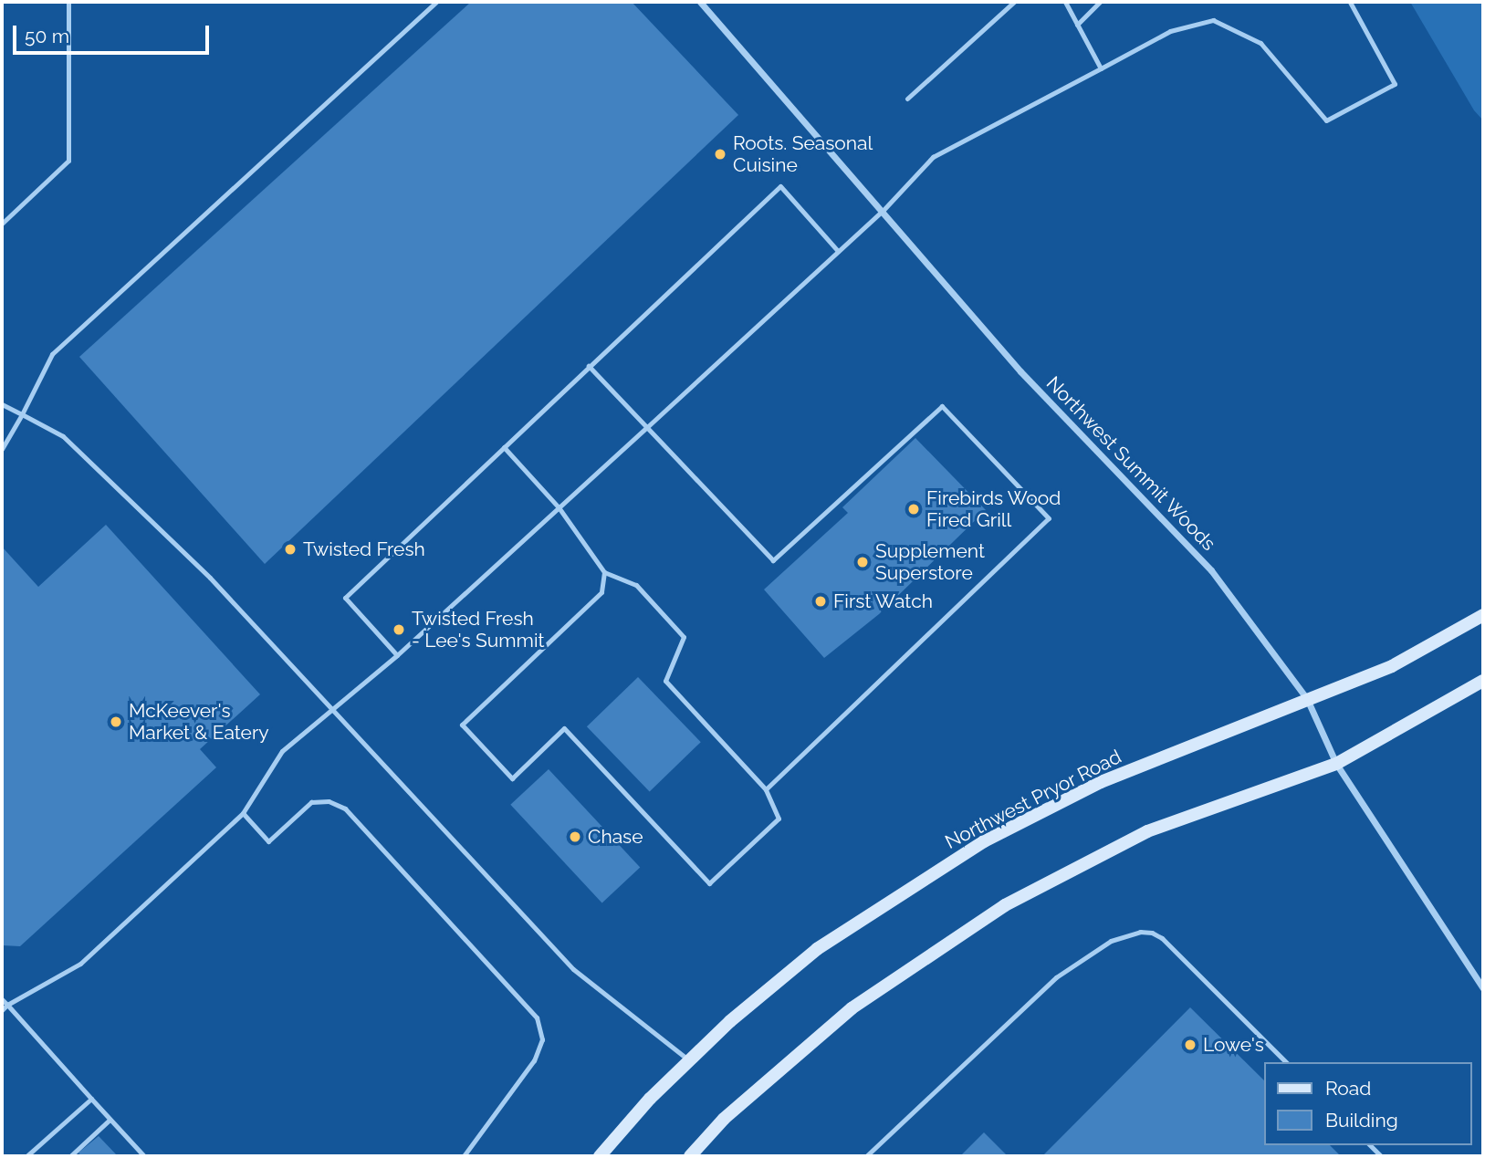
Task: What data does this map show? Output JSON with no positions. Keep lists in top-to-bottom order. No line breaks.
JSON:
{"streets":{"main road":["Northwest Pryor Road"],"street":["Northwest Summit Woods"]},"crossings":[["Northwest Summit Woods","Northwest Pryor Road"]],"places":["Roots. Seasonal Cuisine","Firebirds Wood Fired Grill","Twisted Fresh","Supplement Superstore","First Watch","Twisted Fresh - Lee's Summit","McKeever's Market & Eatery","Chase","Lowe's"],"legend":["Road","Building"],"scale_bar":"50 m"}
